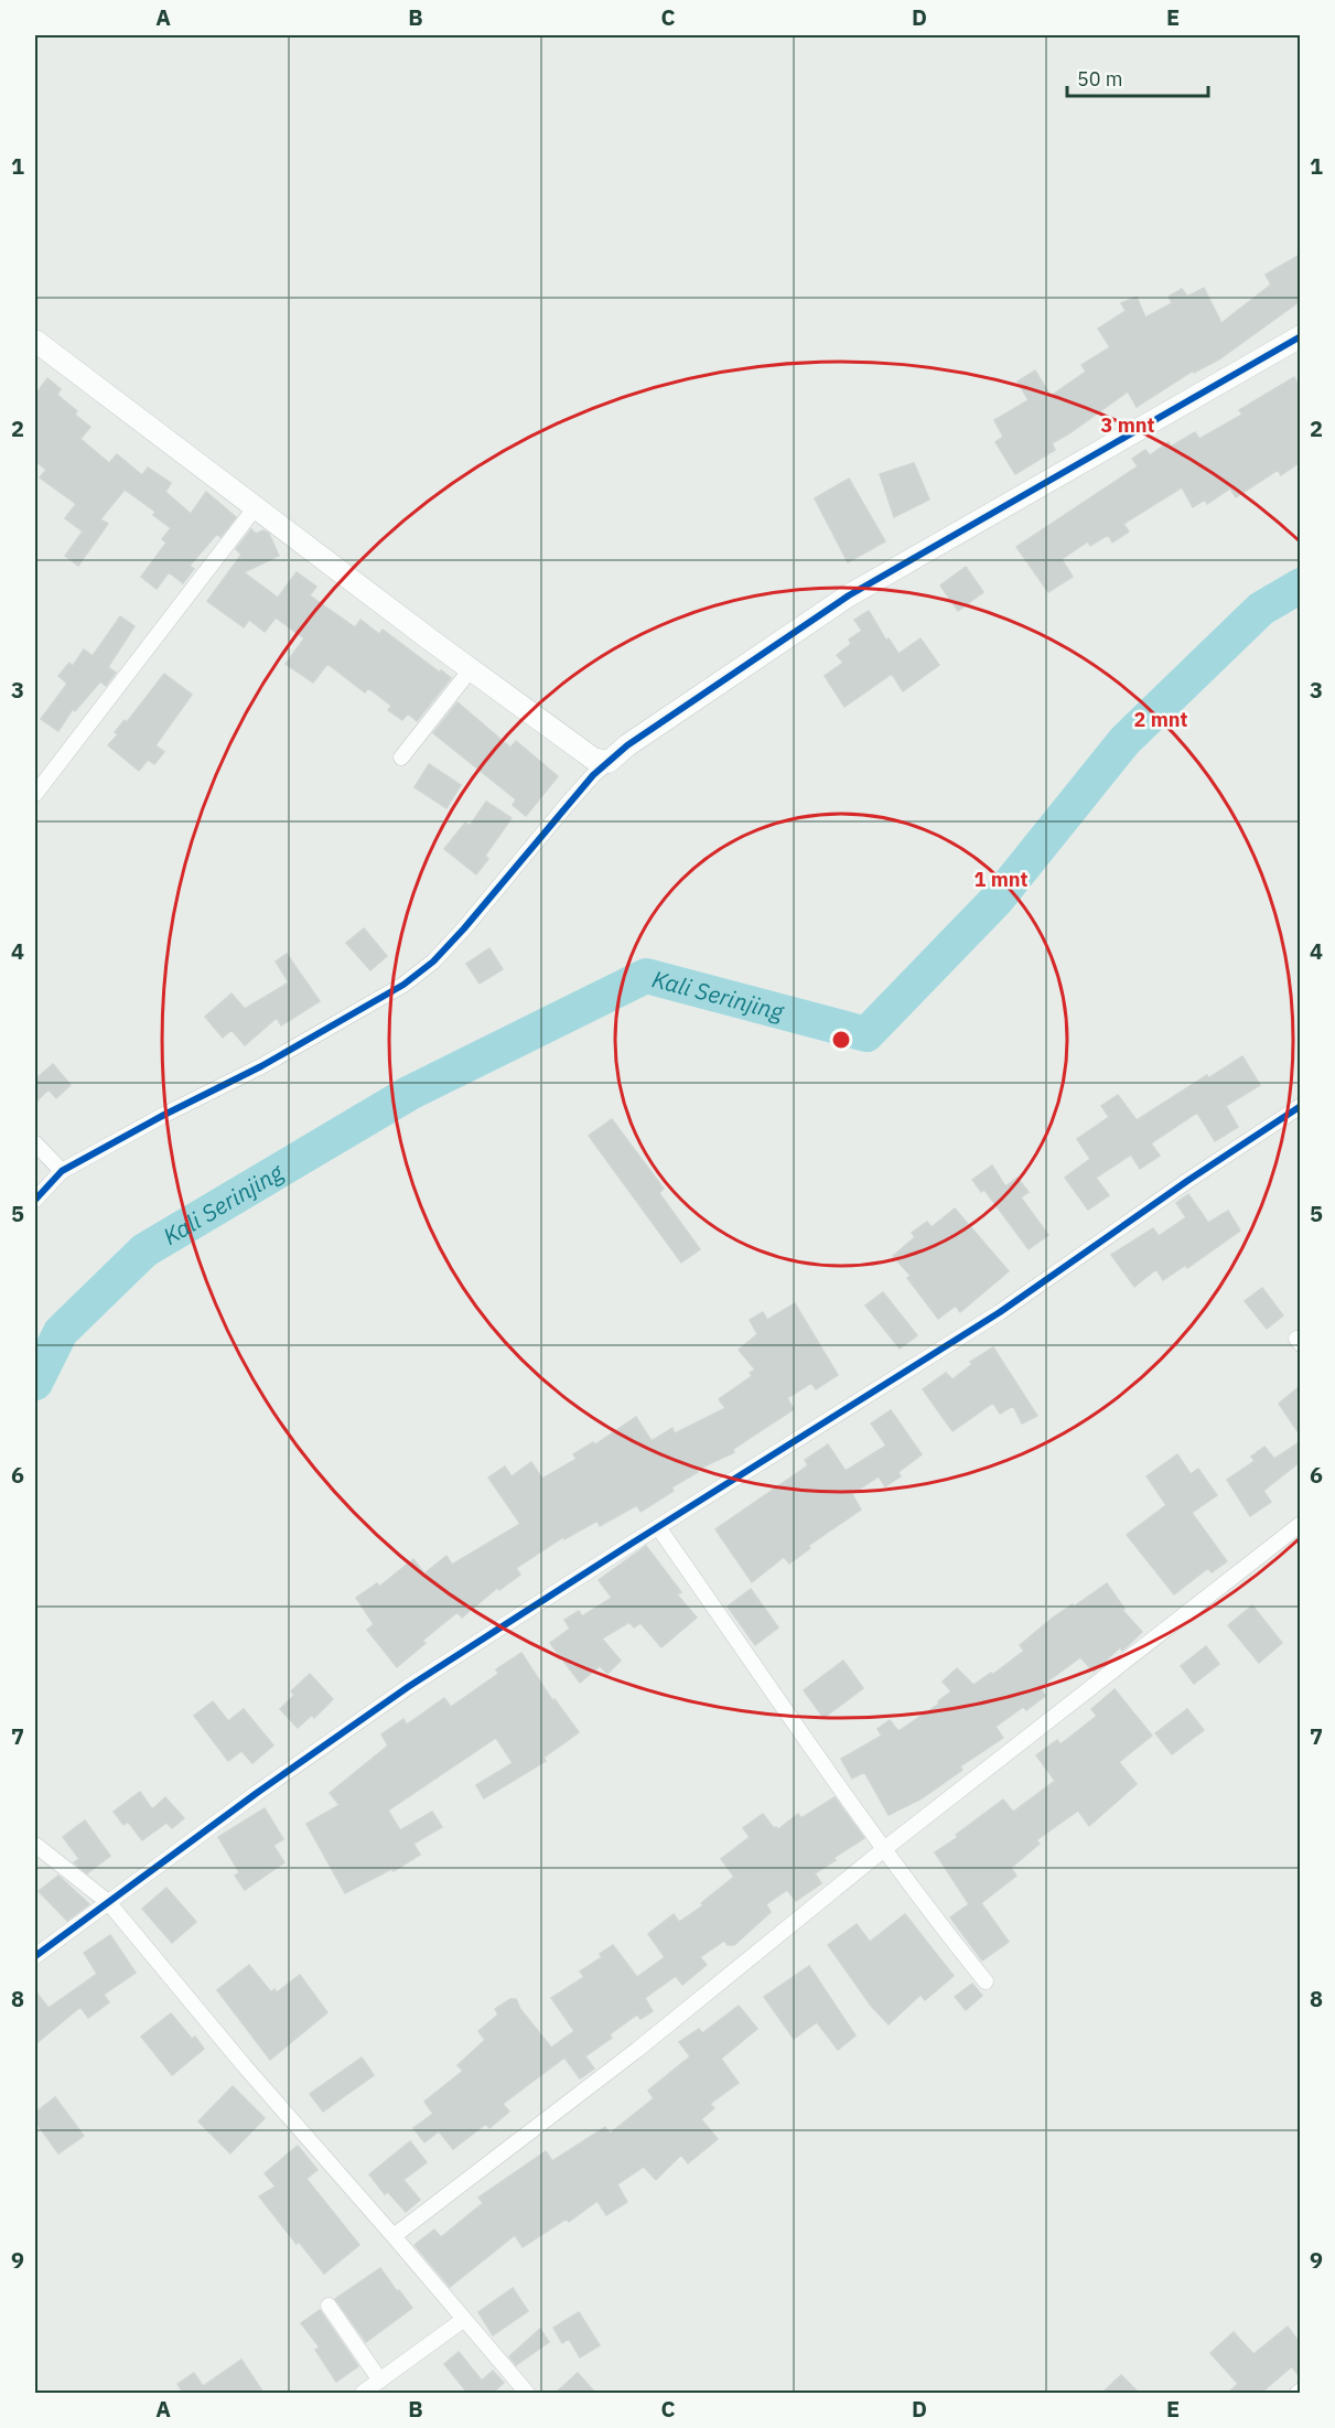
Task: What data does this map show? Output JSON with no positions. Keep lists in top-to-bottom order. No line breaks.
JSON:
{"water":["Kali Serinjing"],"scale_bar":"50 m","grid":{"columns":["A","B","C","D","E"],"rows":["1","2","3","4","5","6","7","8","9"]},"rings":["3 mnt","2 mnt","1 mnt"]}
